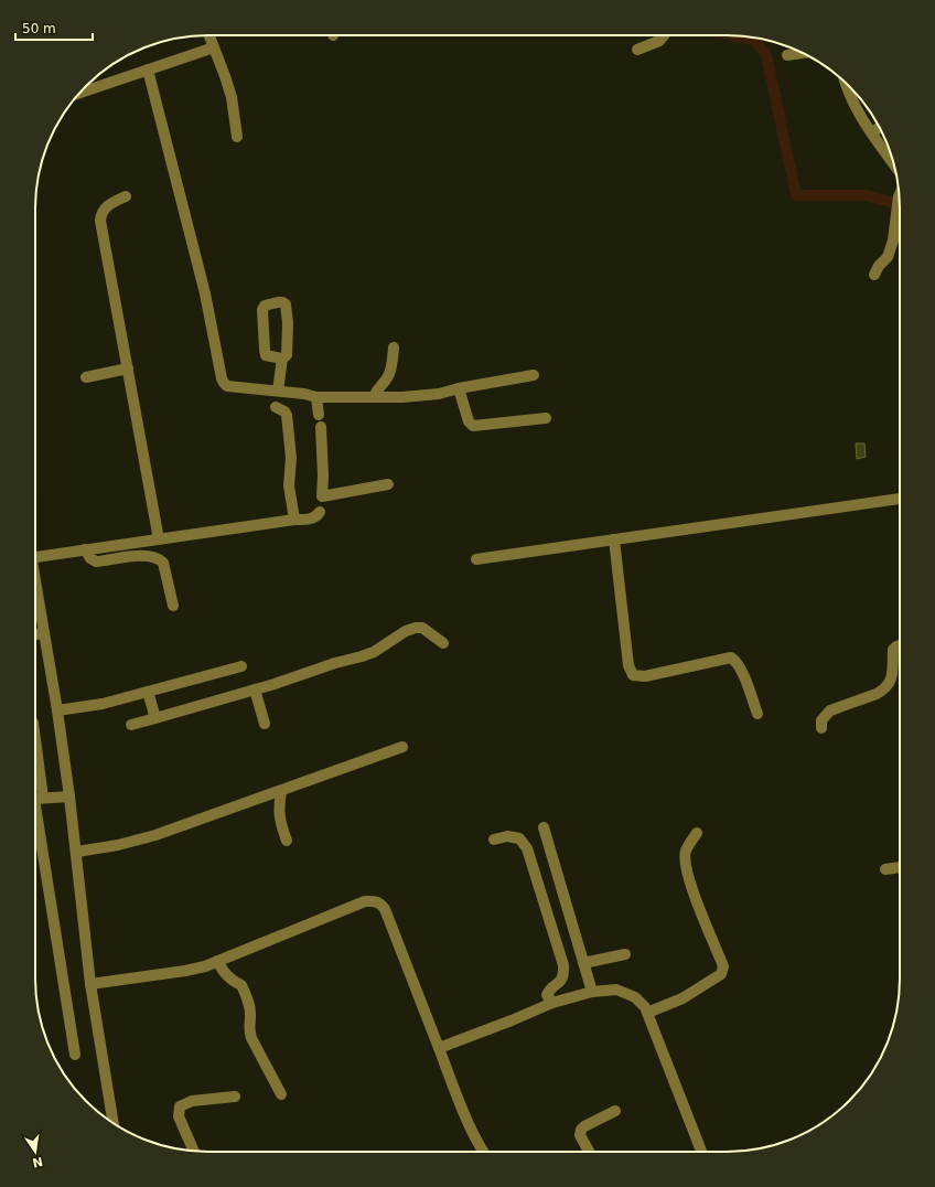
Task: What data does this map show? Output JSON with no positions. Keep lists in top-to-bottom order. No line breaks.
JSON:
{"scale_bar":"50 m","north":"bottom"}
